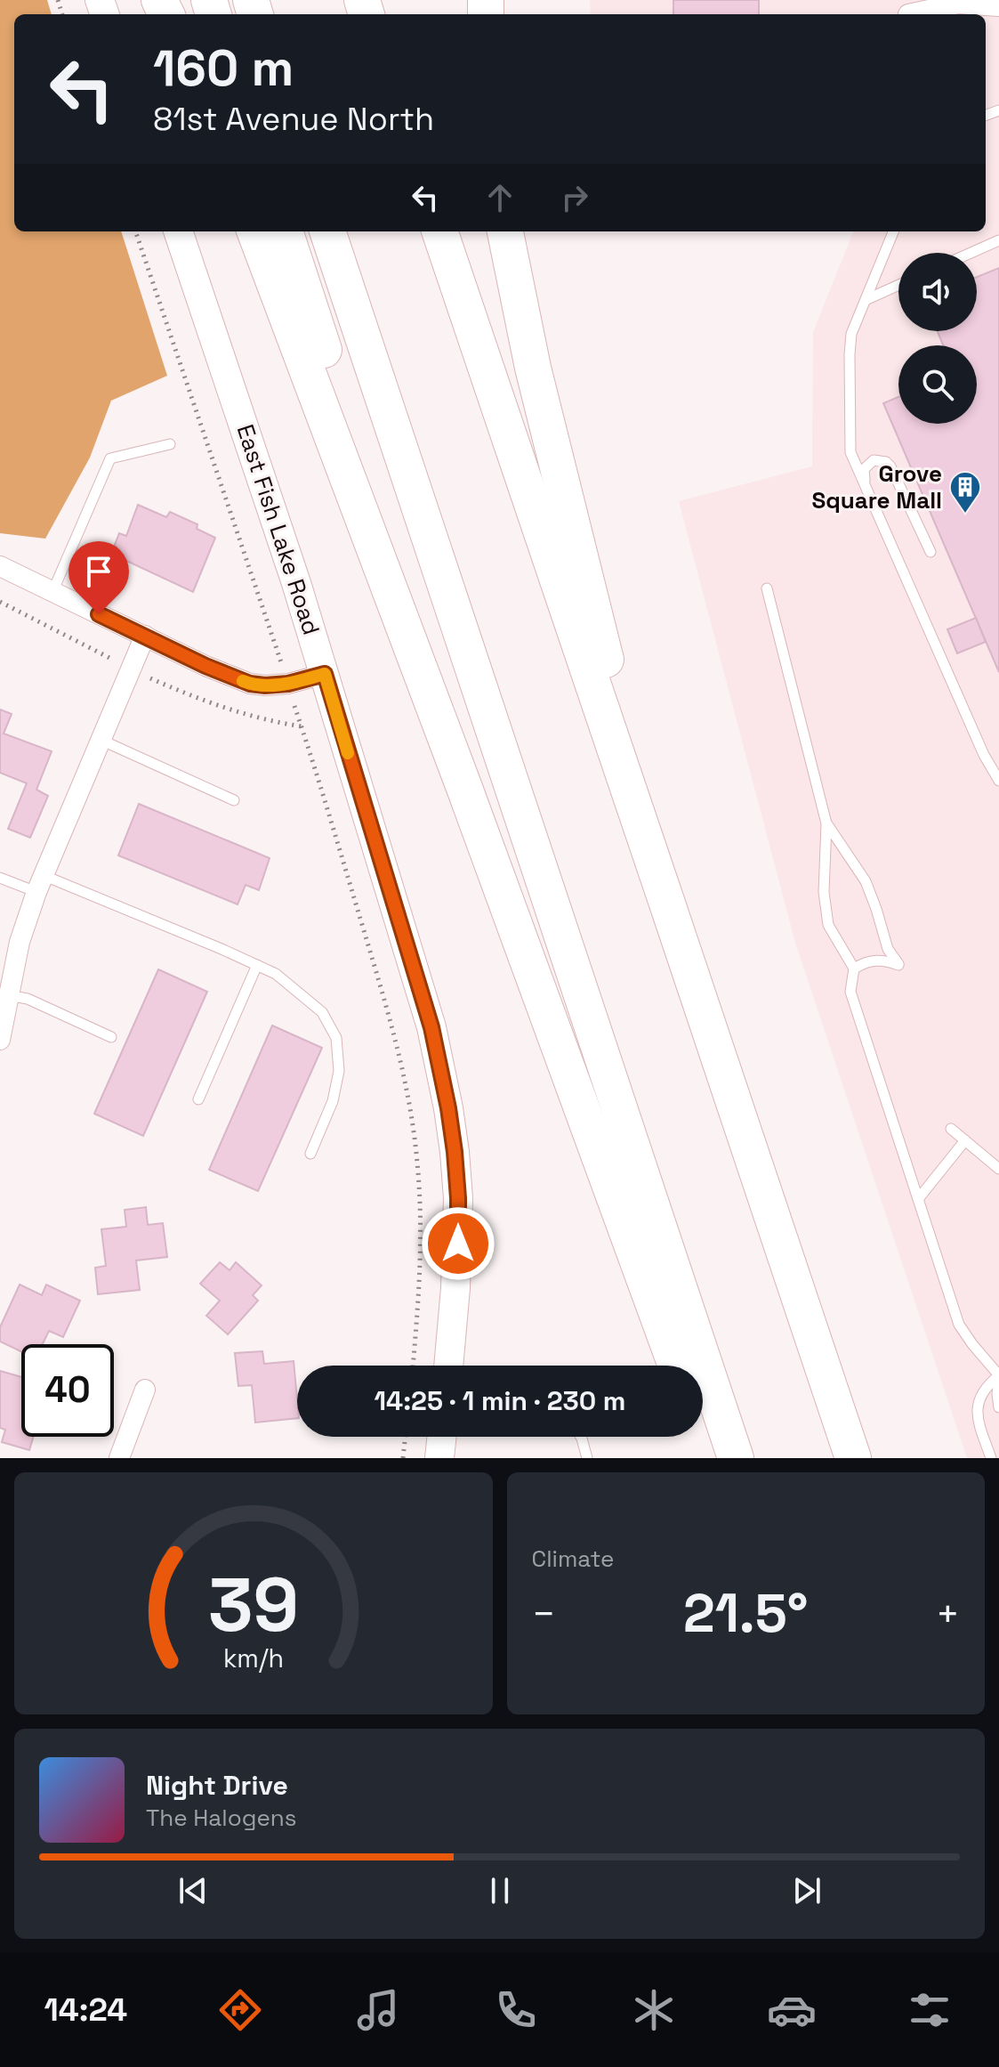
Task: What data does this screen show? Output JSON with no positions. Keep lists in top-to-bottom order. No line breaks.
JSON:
{"streets":{"street":["East Fish Lake Road"]},"places":{"building":["Grove Square Mall"]},"page":{"turn":["160 m","81st Avenue North"],"limit":"40","trip":"14:25 · 1 min · 230 m","tile":"Climate","heat":["−","21.5°","+"],"song":["Night Drive","The Halogens"],"tabs":"14:24","gauge":["39","km/h"]}}
